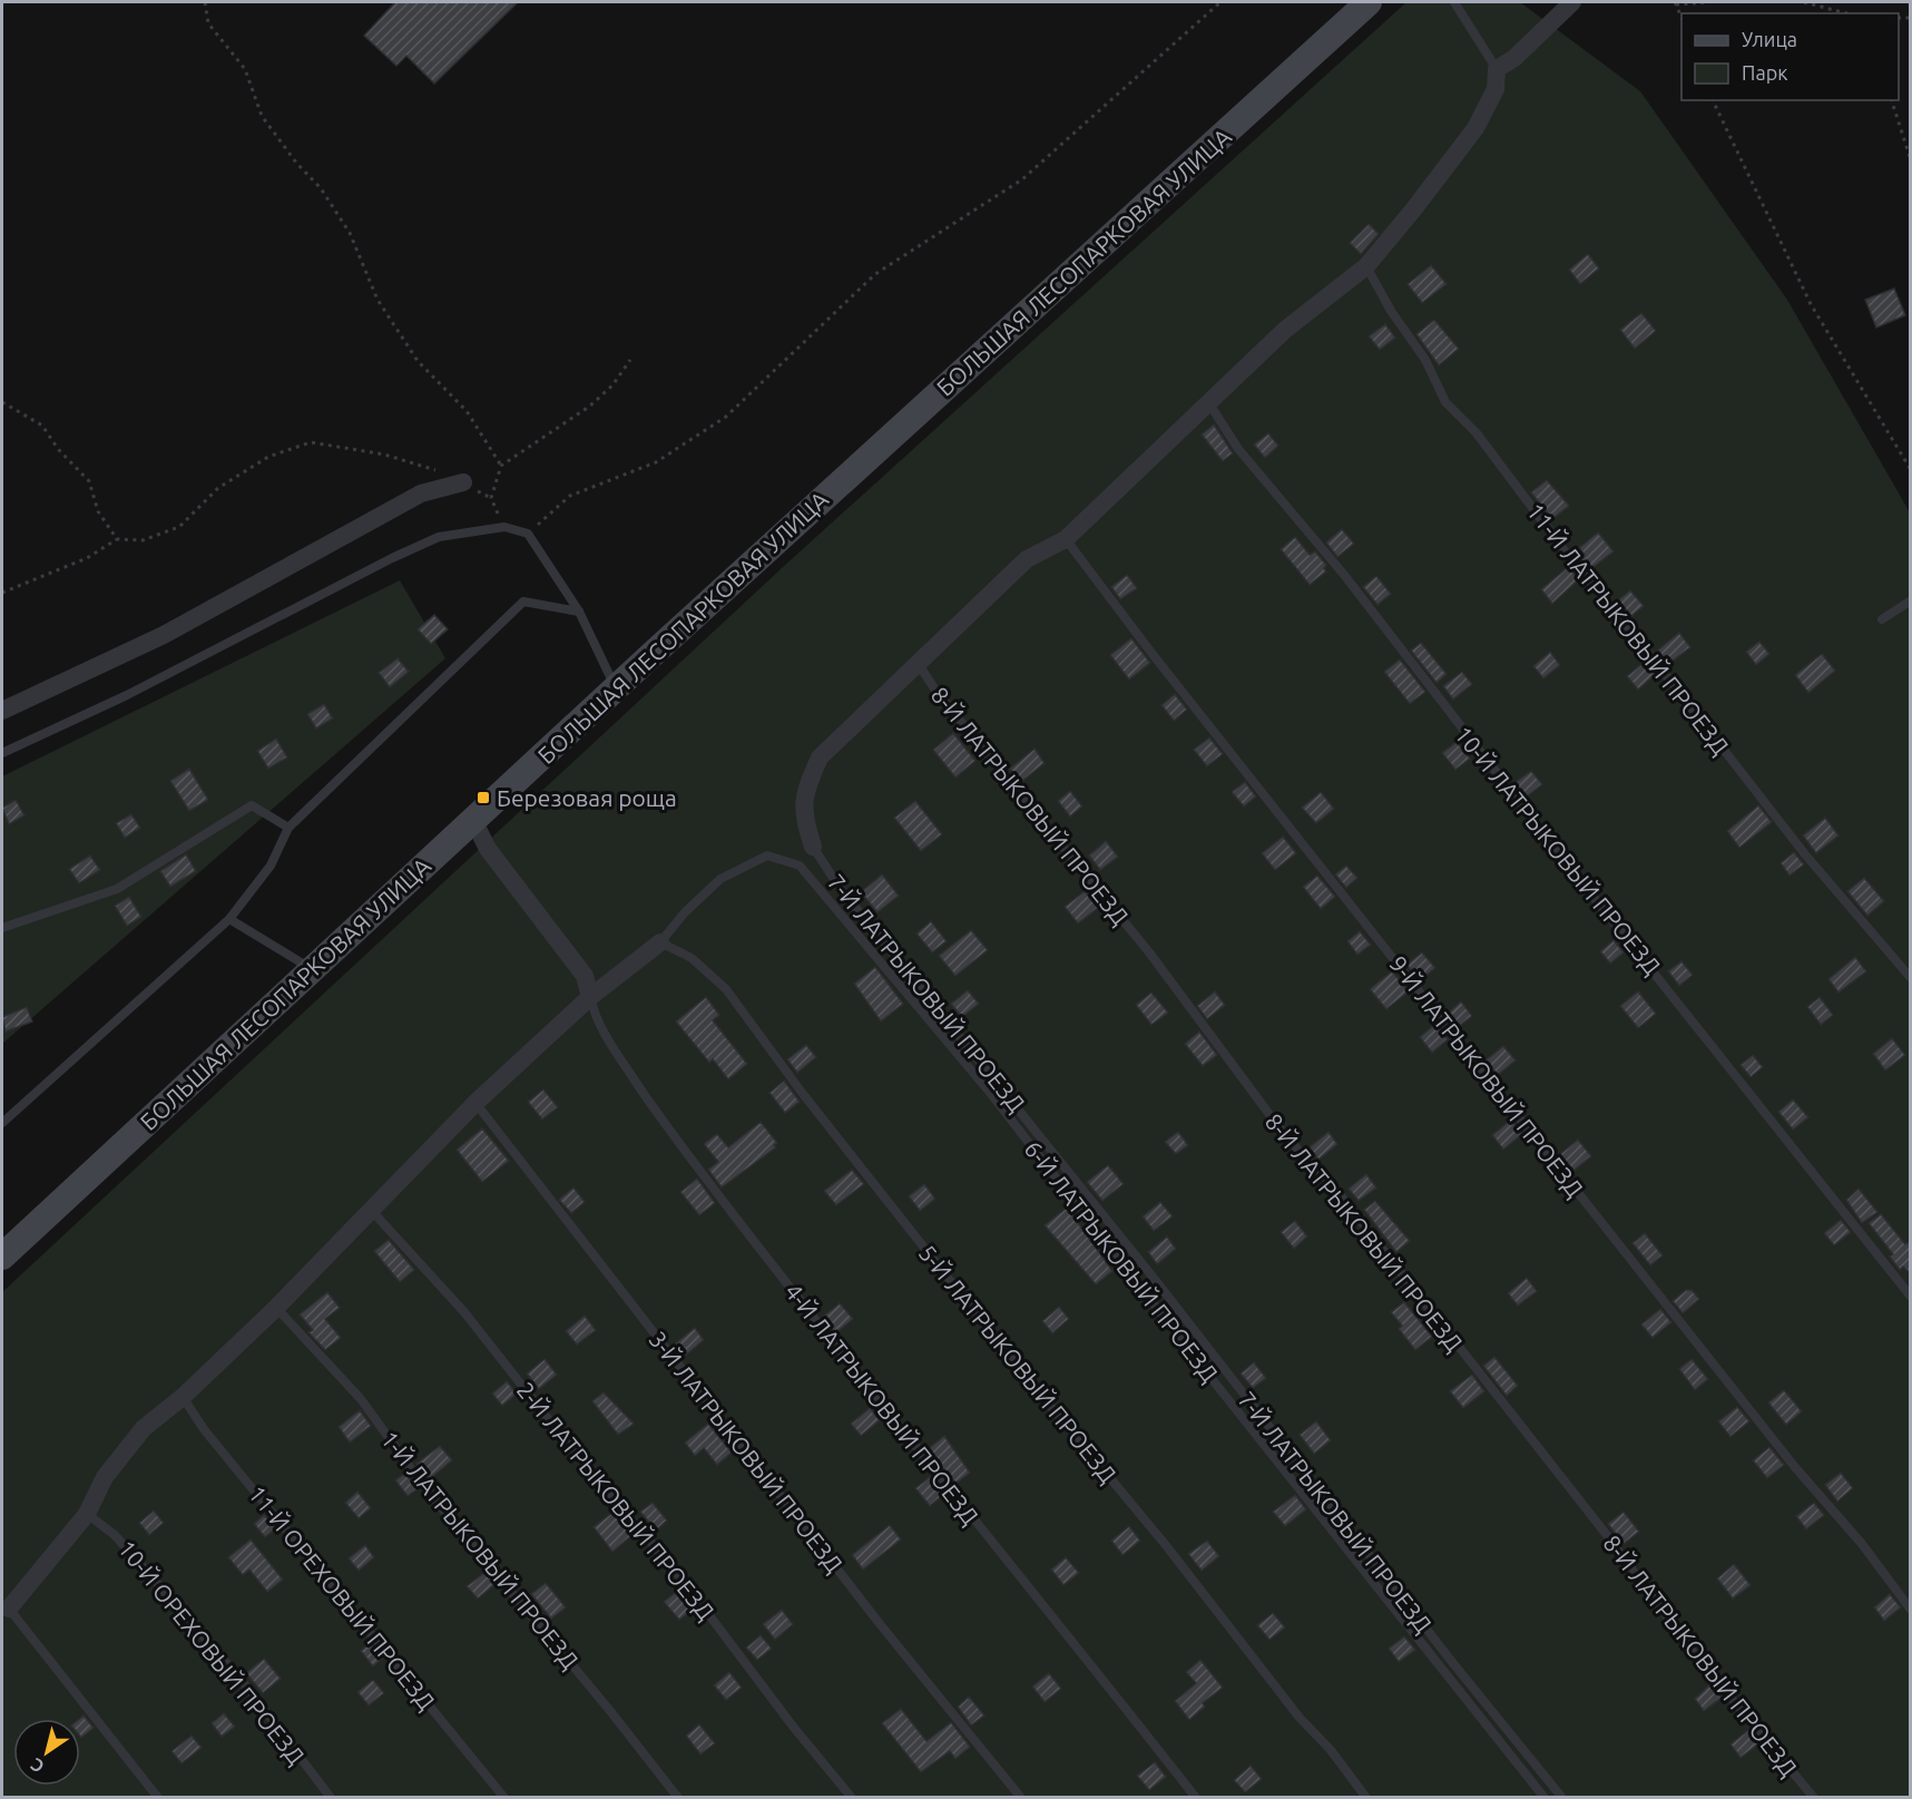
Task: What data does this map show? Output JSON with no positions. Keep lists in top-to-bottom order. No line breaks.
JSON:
{"streets":{"main road":["БОЛЬШАЯ ЛЕСОПАРКОВАЯ УЛИЦА"],"lane":["11-Й ЛАТРЫКОВЫЙ ПРОЕЗД","8-Й ЛАТРЫКОВЫЙ ПРОЕЗД","10-Й ЛАТРЫКОВЫЙ ПРОЕЗД","7-Й ЛАТРЫКОВЫЙ ПРОЕЗД","9-Й ЛАТРЫКОВЫЙ ПРОЕЗД","6-Й ЛАТРЫКОВЫЙ ПРОЕЗД","5-Й ЛАТРЫКОВЫЙ ПРОЕЗД","4-Й ЛАТРЫКОВЫЙ ПРОЕЗД","3-Й ЛАТРЫКОВЫЙ ПРОЕЗД","2-Й ЛАТРЫКОВЫЙ ПРОЕЗД","1-Й ЛАТРЫКОВЫЙ ПРОЕЗД","11-Й ОРЕХОВЫЙ ПРОЕЗД","10-Й ОРЕХОВЫЙ ПРОЕЗД"]},"crossings":[["6-Й ЛАТРЫКОВЫЙ ПРОЕЗД","5-Й ЛАТРЫКОВЫЙ ПРОЕЗД"]],"places":{"transit":["Березовая роща"]},"legend":["Улица","Парк"],"north":"bottom left"}
